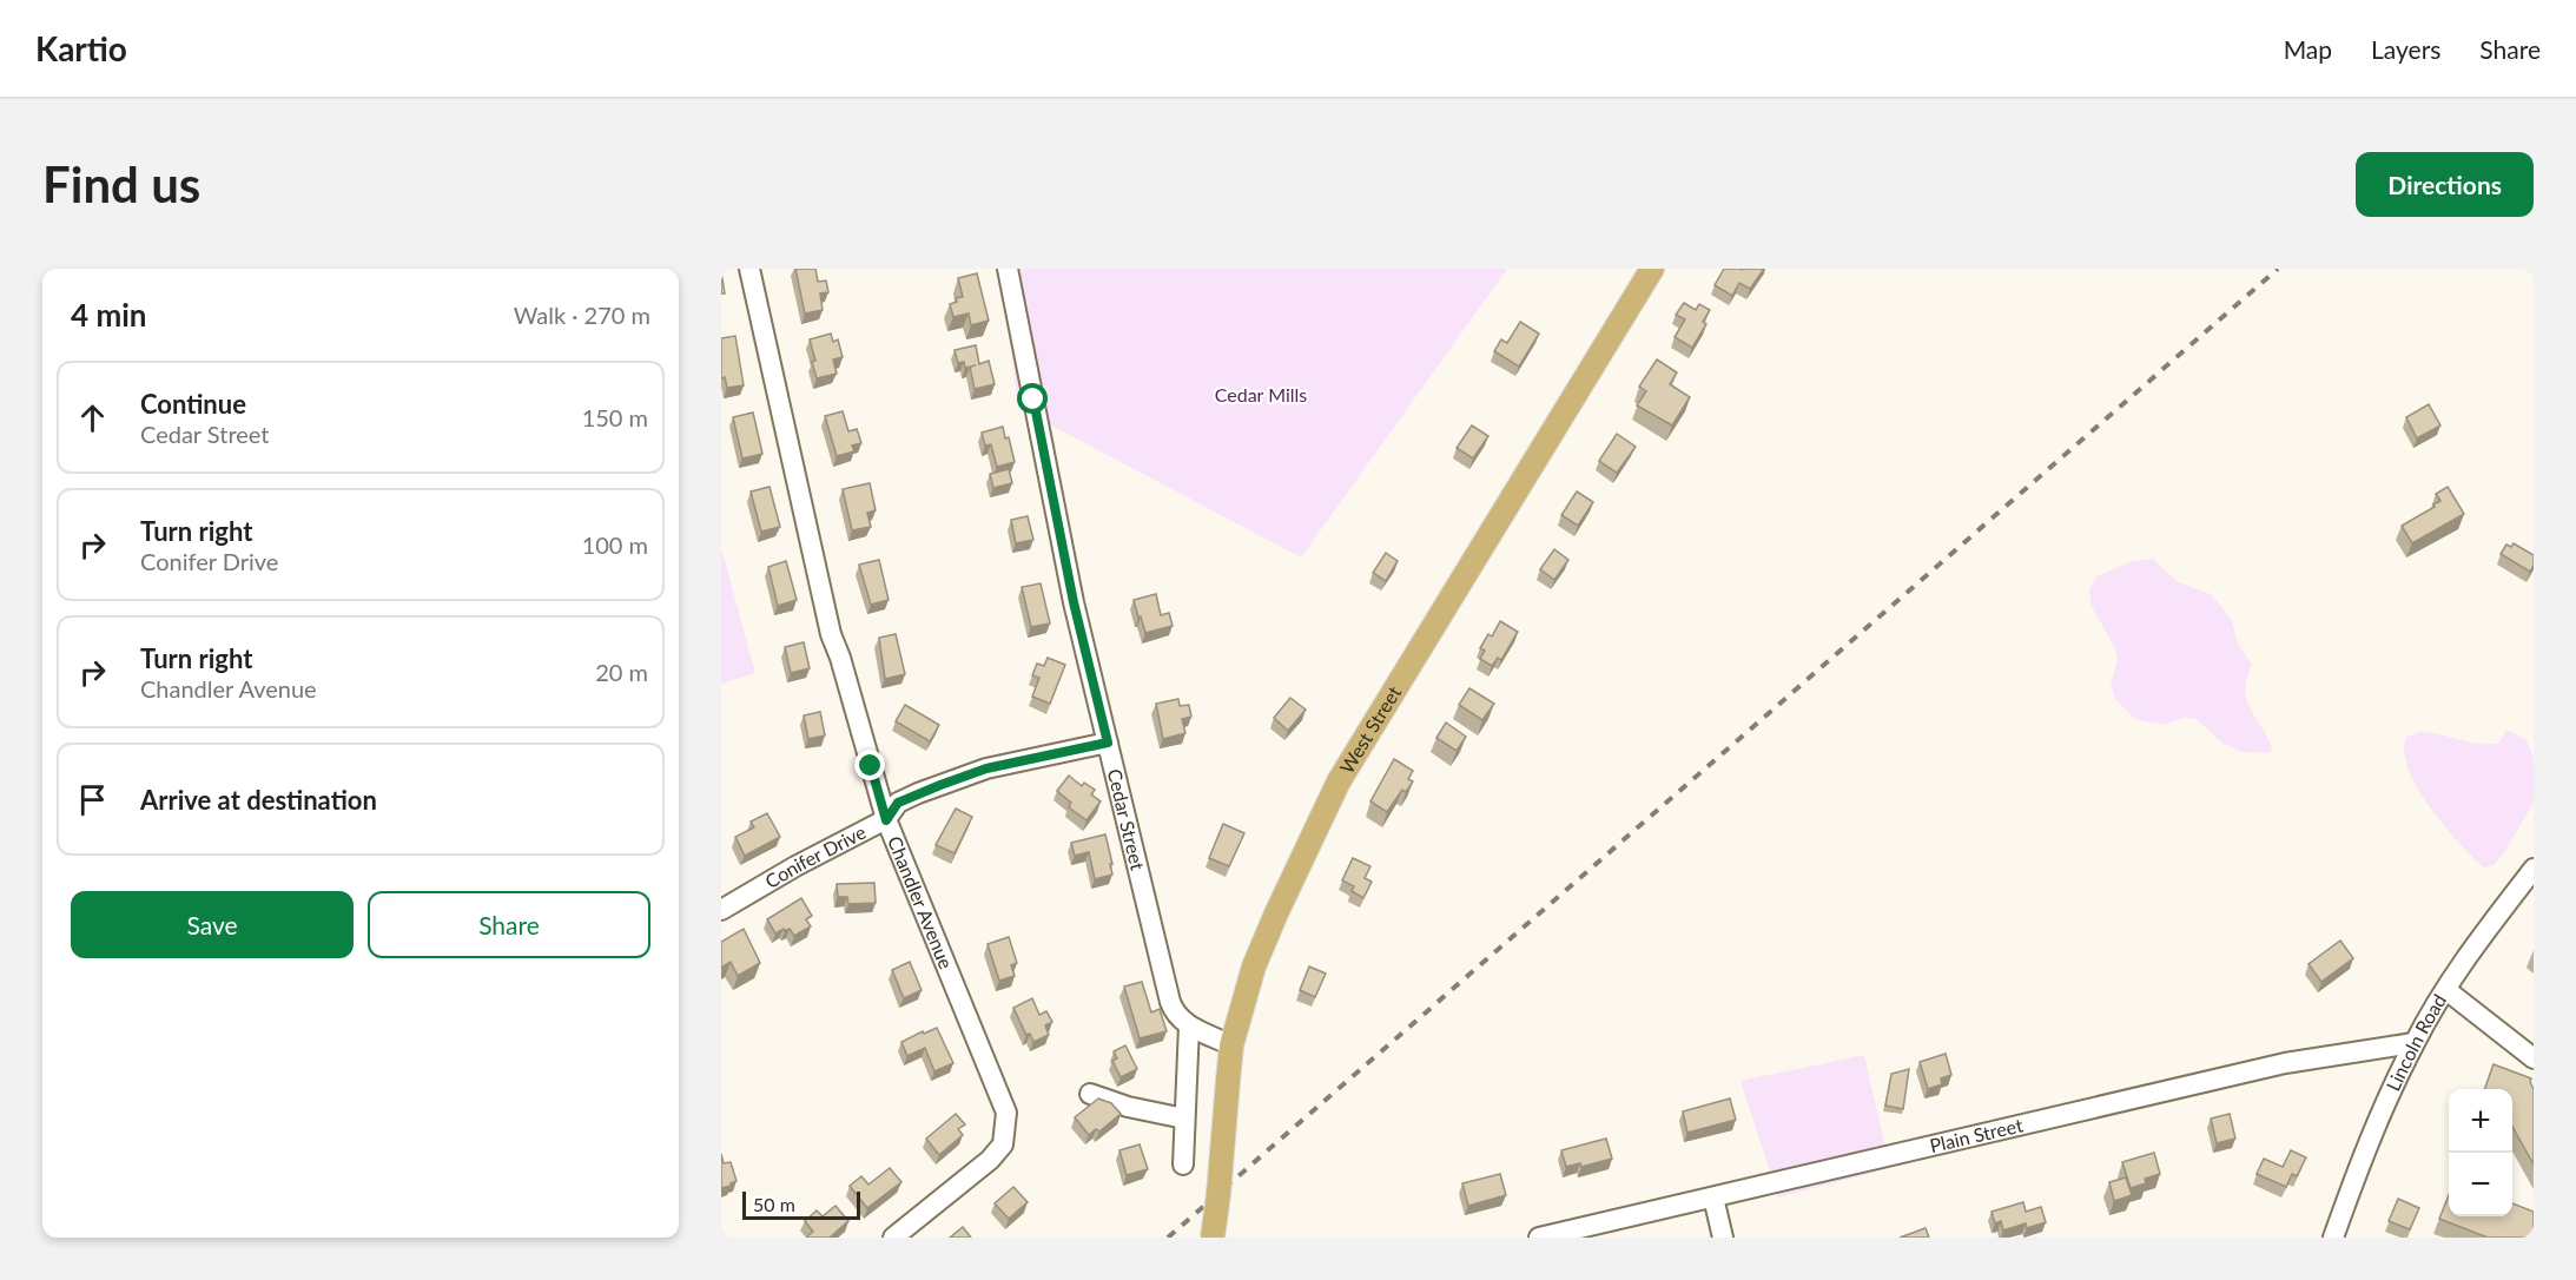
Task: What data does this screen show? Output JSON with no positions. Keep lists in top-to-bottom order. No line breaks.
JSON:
{"streets":{"main road":["West Street"],"street":["Cedar Street","Conifer Drive","Chandler Avenue","Lincoln Road","Plain Street"]},"crossings":[["West Street","Cedar Street"],["Cedar Street","Conifer Drive"],["Conifer Drive","Chandler Avenue"],["Lincoln Road","Plain Street"]],"parks":["Cedar Mills"],"scale_bar":"50 m","page":{"header":"Kartio","nav":["Map","Layers","Share"],"buttons":["Directions",["Save","Share"]],"title":"Find us","heading":["4 min","Walk · 270 m"],"list":[["Continue","Cedar Street","150 m"],["Turn right","Conifer Drive","100 m"],["Turn right","Chandler Avenue","20 m"],"Arrive at destination"],"map_buttons":["+","−"],"scale":"50 m"}}
